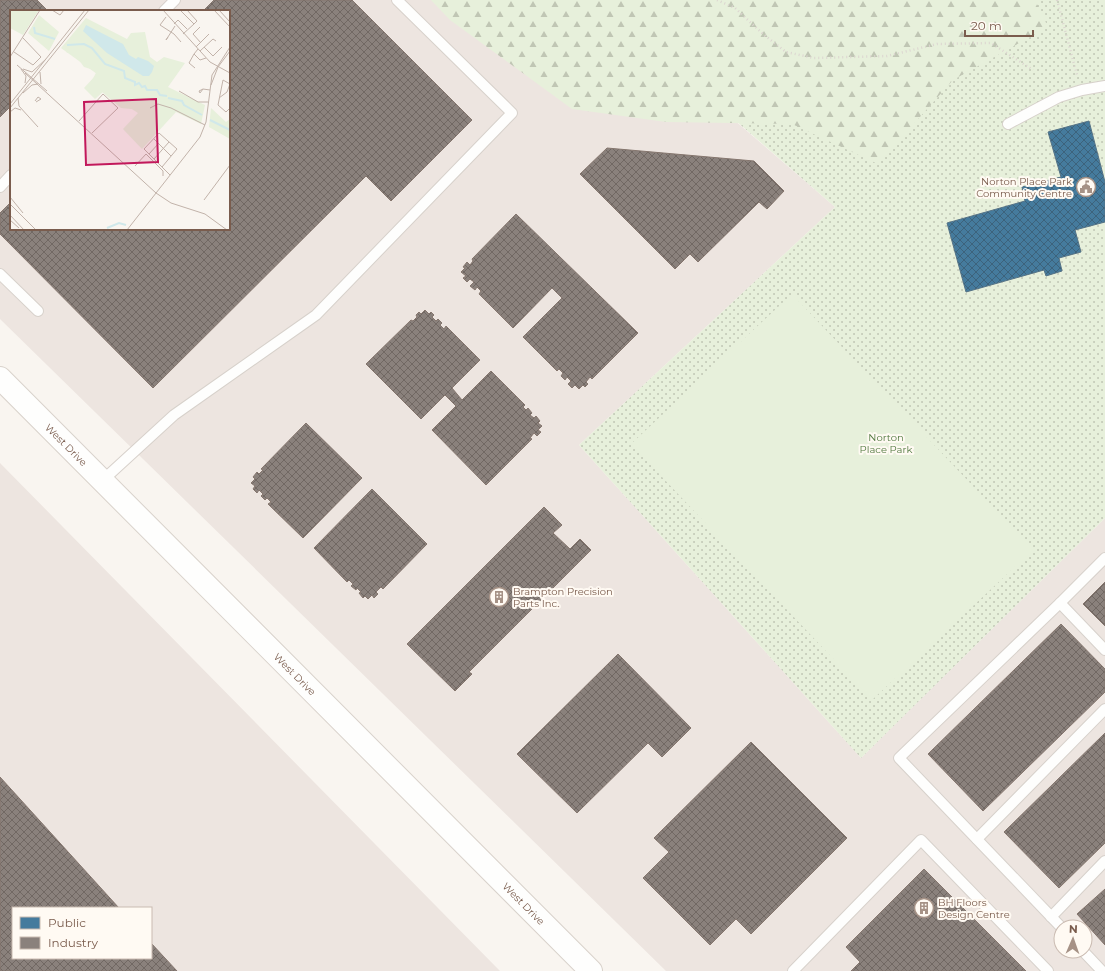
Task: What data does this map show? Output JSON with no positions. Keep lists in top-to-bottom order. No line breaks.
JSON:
{"streets":{"street":["West Drive"]},"parks":["Norton Place Park"],"places":{"public building":["Norton Place Park Community Centre"],"building":["Brampton Precision Parts Inc.","BH Floors Design Centre"]},"legend":["Public","Industry"],"scale_bar":"20 m","north":"top"}
